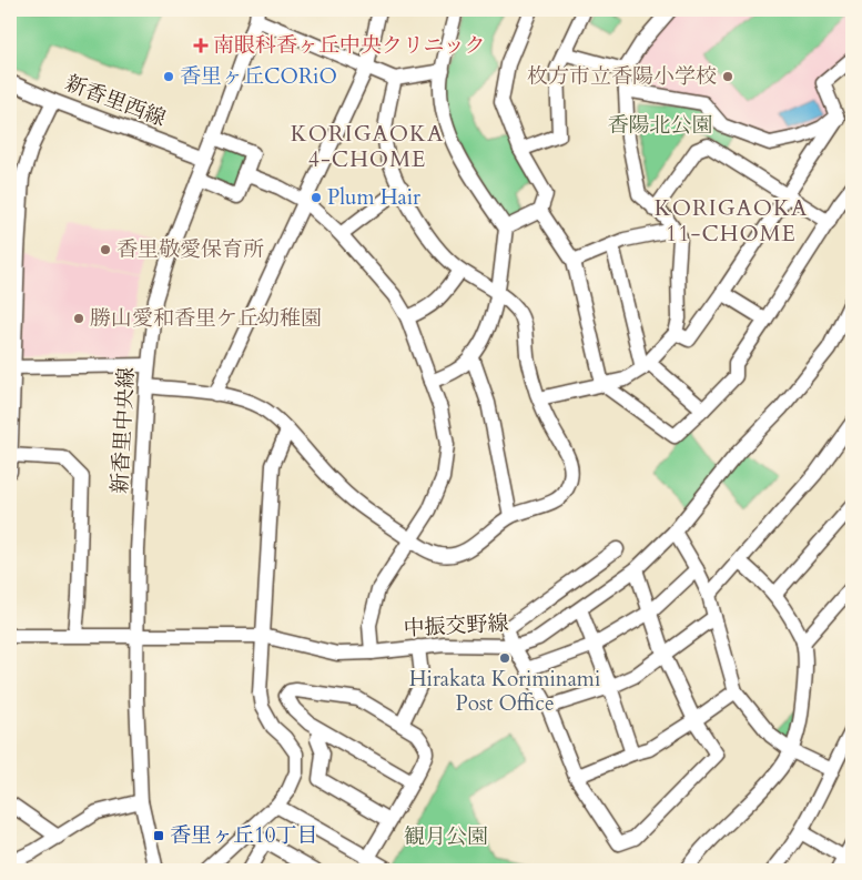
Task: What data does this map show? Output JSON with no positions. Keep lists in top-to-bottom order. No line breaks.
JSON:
{"streets":{"street":["新香里西線","新香里中央線","中振交野線"]},"crossings":[["新香里西線","新香里中央線"],["新香里中央線","中振交野線"]],"districts":["KORIGAOKA 4-CHOME","KORIGAOKA 11-CHOME"],"parks":["香陽北公園","観月公園"],"places":{"health":["南眼科香ヶ丘中央クリニック"],"other":["香里ヶ丘CORiO","枚方市立香陽小学校","Plum Hair","香里敬愛保育所","勝山愛和香里ケ丘幼稚園","Hirakata Koriminami Post Office"],"transit":["香里ヶ丘10丁目"]}}
